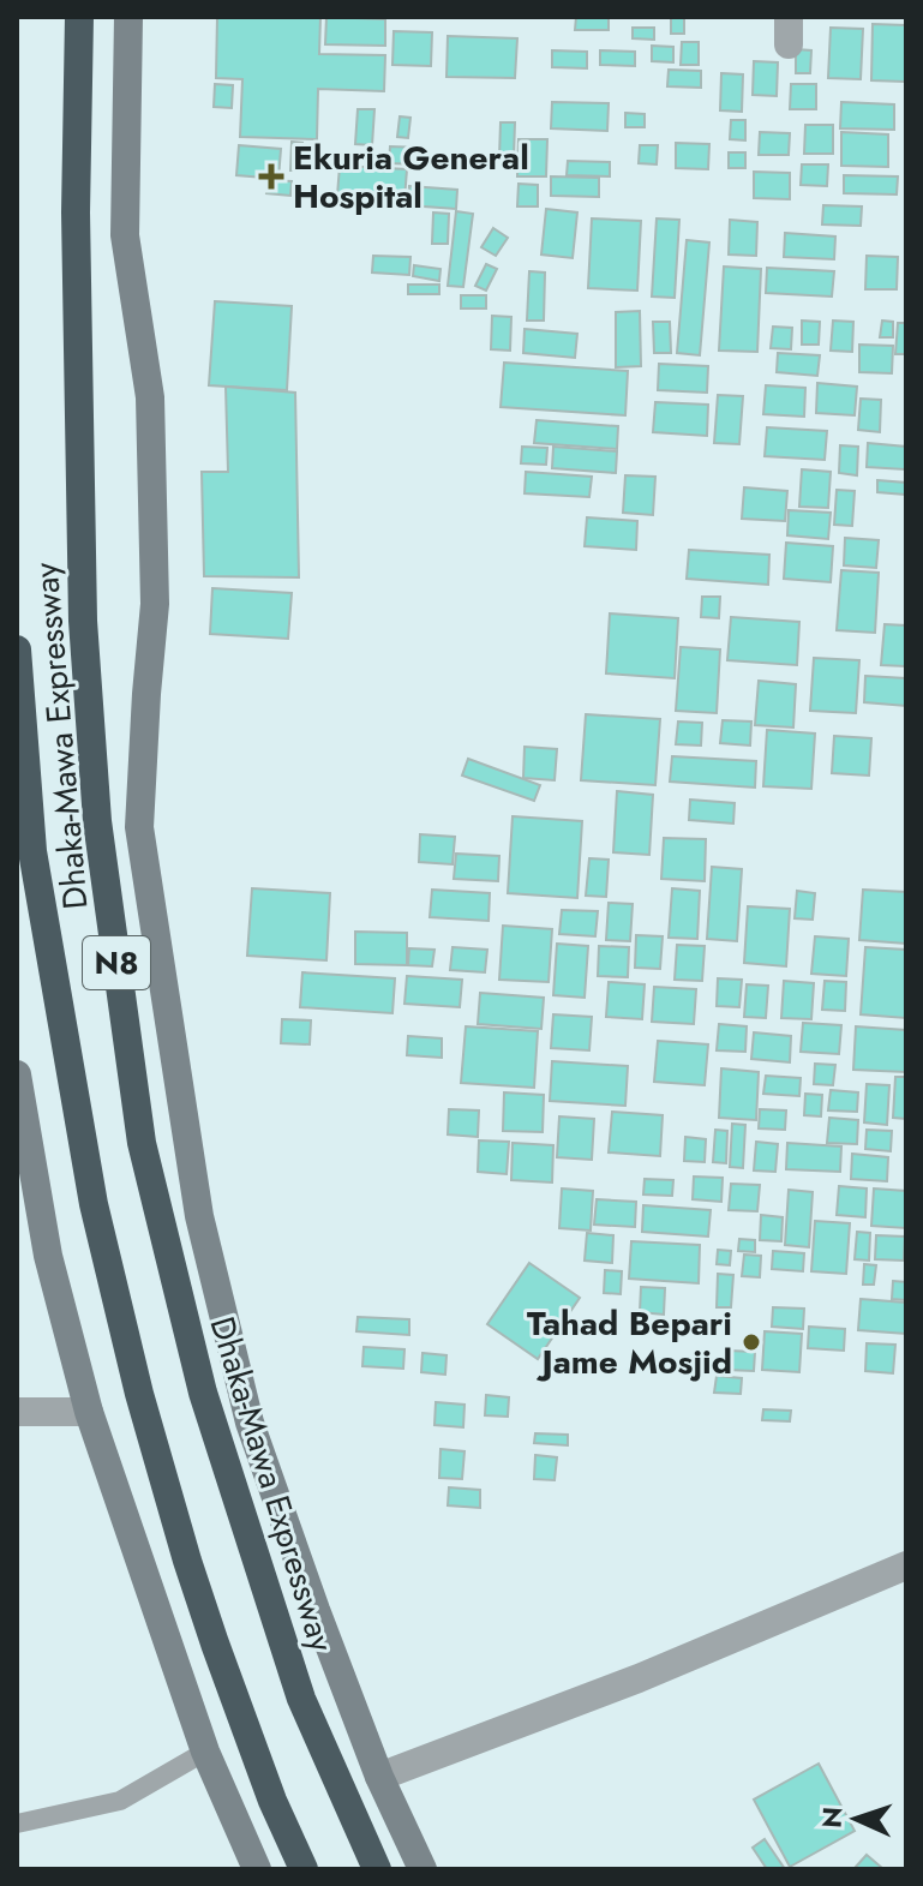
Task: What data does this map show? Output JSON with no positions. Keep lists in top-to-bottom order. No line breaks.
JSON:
{"streets":{"highway":["Dhaka-Mawa Expressway","N8"]},"places":{"health":["Ekuria General Hospital"],"other":["Tahad Bepari Jame Mosjid"]},"north":"left"}
